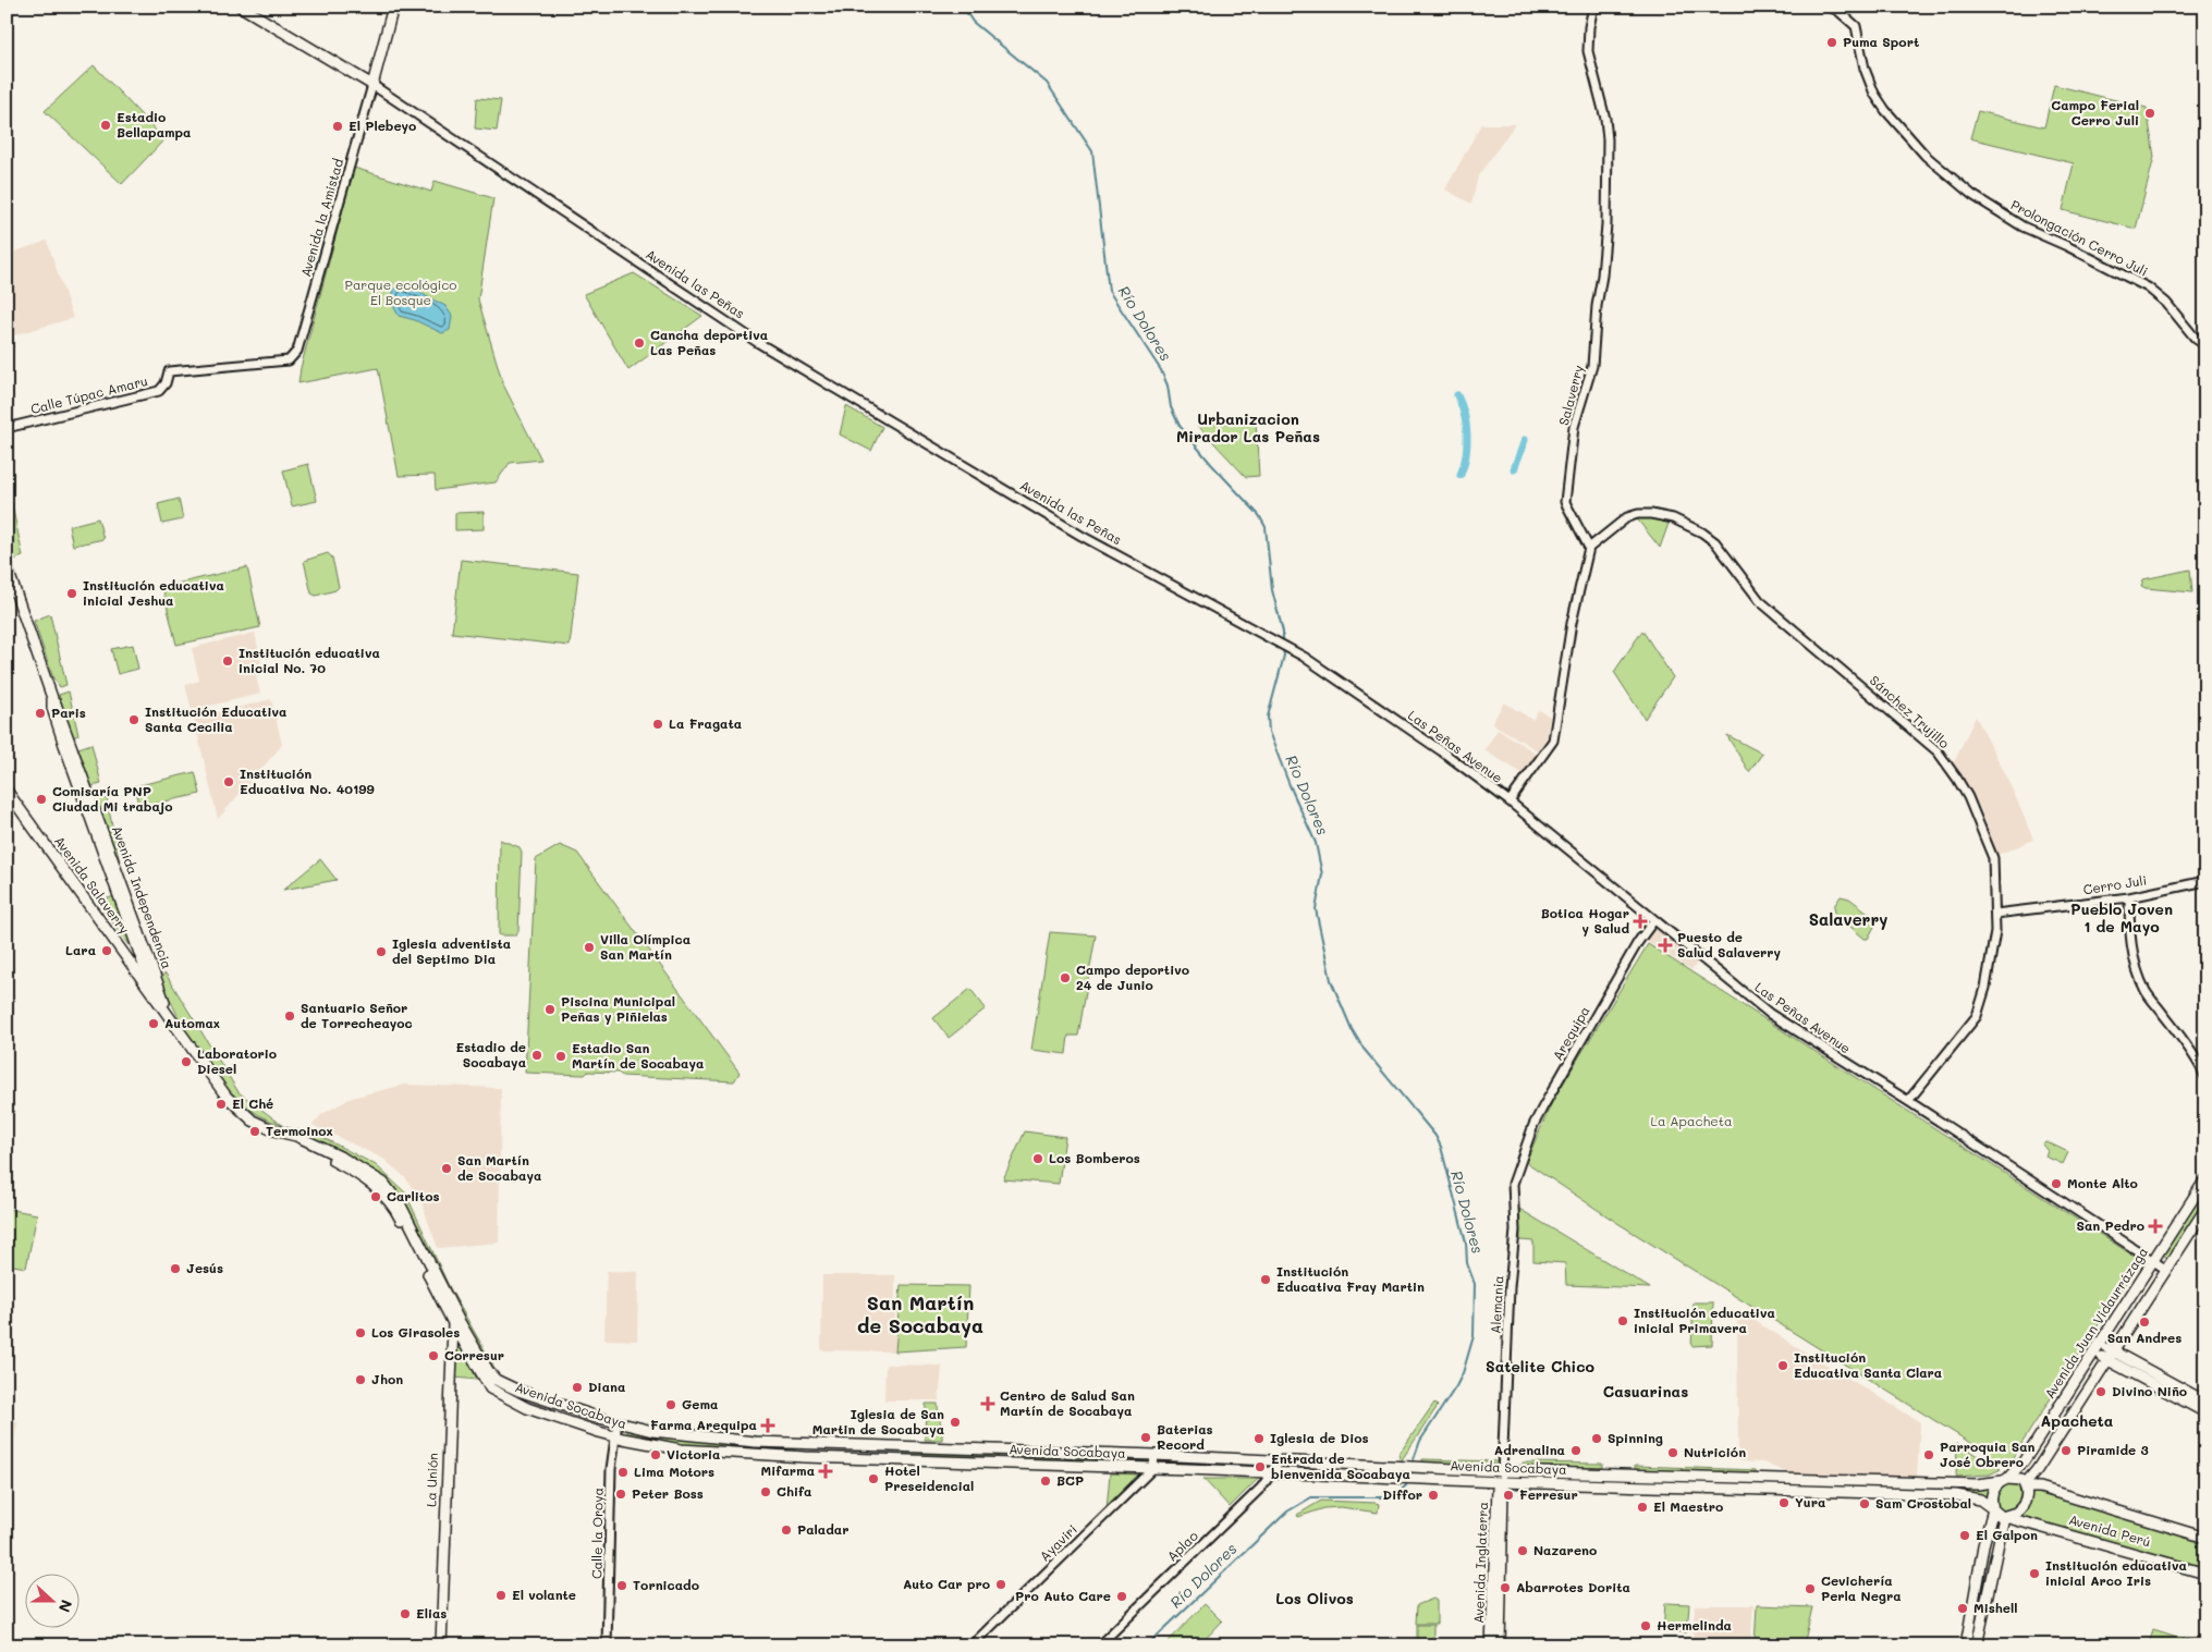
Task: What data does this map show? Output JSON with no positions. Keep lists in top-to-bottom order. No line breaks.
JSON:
{"streets":{"main road":["Avenida las Peñas","Avenida Salaverry","Avenida Independencia","Avenida Juan Vidaurrázaga","Avenida Socabaya","La Unión","Avenida Perú","Avenida Inglaterra"],"street":["Avenida la Amistad","Prolongación Cerro Juli","Calle Túpac Amaru","Salaverry","Sánchez Trujillo","Las Peñas Avenue","Cerro Juli","Arequipa","Alemania","Calle la Oroya","Ayaviri","Aplao"]},"crossings":[["Avenida la Amistad","Avenida las Peñas"],["Avenida la Amistad","Calle Túpac Amaru"],["Avenida las Peñas","Las Peñas Avenue"],["Salaverry","Sánchez Trujillo"],["Sánchez Trujillo","Las Peñas Avenue"],["Sánchez Trujillo","Cerro Juli"],["Las Peñas Avenue","Arequipa"],["Las Peñas Avenue","Avenida Juan Vidaurrázaga"],["Avenida Salaverry","Avenida Independencia"],["Avenida Salaverry","Avenida Socabaya"],["Avenida Independencia","Avenida Socabaya"],["Arequipa","Alemania"],["Alemania","Avenida Socabaya"],["Alemania","Avenida Inglaterra"],["Avenida Juan Vidaurrázaga","Avenida Socabaya"],["Avenida Juan Vidaurrázaga","Avenida Perú"],["Avenida Socabaya","La Unión"],["Avenida Socabaya","Avenida Perú"],["Avenida Socabaya","Calle la Oroya"],["Avenida Socabaya","Ayaviri"],["Avenida Socabaya","Aplao"],["Avenida Socabaya","Avenida Inglaterra"]],"districts":["Urbanizacion Mirador Las Peñas","Pueblo Joven 1 de Mayo","Salaverry","San Martín de Socabaya","Satelite Chico","Casuarinas","Apacheta","Los Olivos"],"water":["Río Dolores"],"parks":["Parque ecológico El Bosque","La Apacheta"],"places":{"other":["Puma Sport","Campo Ferial Cerro Juli","Estadio Bellapampa","El Plebeyo","Cancha deportiva Las Peñas","Institución educativa inicial Jeshua","Institución educativa inicial No. 70","Paris","Institución Educativa Santa Cecilia","La Fragata","Institución Educativa No. 40199","Comisaría PNP Ciudad Mi trabajo","Villa Olímpica San Martín","Lara","Iglesia adventista del Septimo Dia","Campo deportivo 24 de Junio","Piscina Municipal Peñas y Piñielas","Santuario Señor de Torrecheayoc","Automax","Estadio de Socabaya","Estadio San Martín de Socabaya","Laboratorio Diesel","El Ché","Termoinox","Los Bomberos","San Martín de Socabaya","Monte Alto","Carlitos","Jesús","Institución Educativa Fray Martin","Institución educativa inicial Primavera","San Andres","Los Girasoles","Corresur","Institución Educativa Santa Clara","Jhon","Diana","Divino Niño","Gema","Iglesia de San Martin de Socabaya","Baterias Record","Iglesia de Dios","Spinning","Adrenalina","Piramide 3","Nutrición","Victoria","Parroquia San José Obrero","Entrada de bienvenida Socabaya","Lima Motors","Hotel Preseidencial","BCP","Chifa","Peter Boss","Diffor","Ferresur","Yura","Sam Crostobal","El Maestro","Paladar","El Galpon","Nazareno","Institución educativa inicial Arco Iris","Auto Car pro","Tornicado","Abarrotes Dorita","Cevichería Perla Negra","El volante","Pro Auto Care","Mishell","Elias","Hermelinda"],"health":["Botica Hogar y Salud","Puesto de Salud Salaverry","San Pedro","Centro de Salud San Martín de Socabaya","Farma Arequipa","Mifarma"]},"north":"right"}
